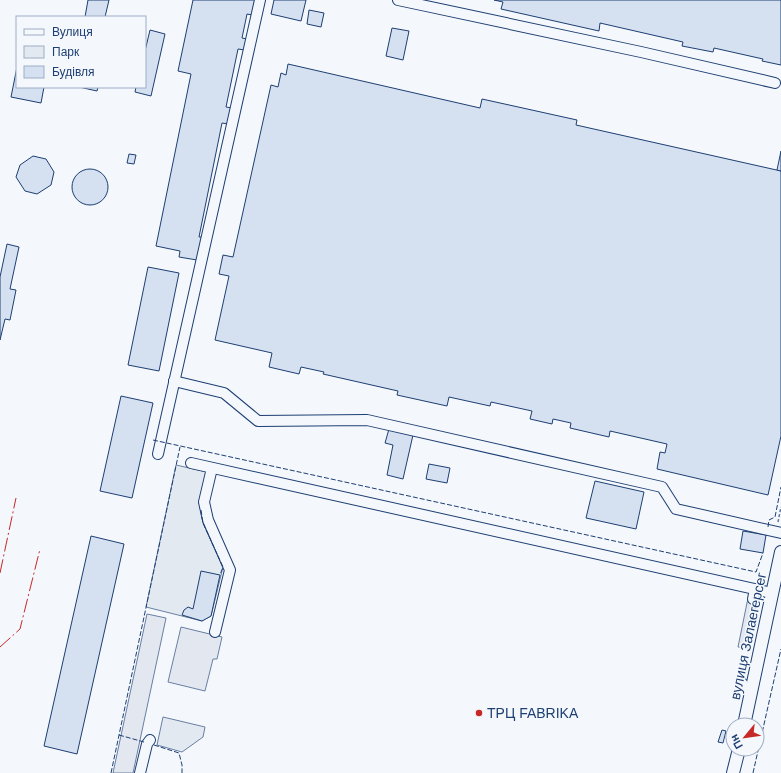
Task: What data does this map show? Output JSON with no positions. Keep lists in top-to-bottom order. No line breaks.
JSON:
{"streets":{"main road":["вулиця Залаегерсег"]},"places":["ТРЦ FABRIKA"],"legend":["Вулиця","Парк","Будівля"],"north":"bottom left"}
